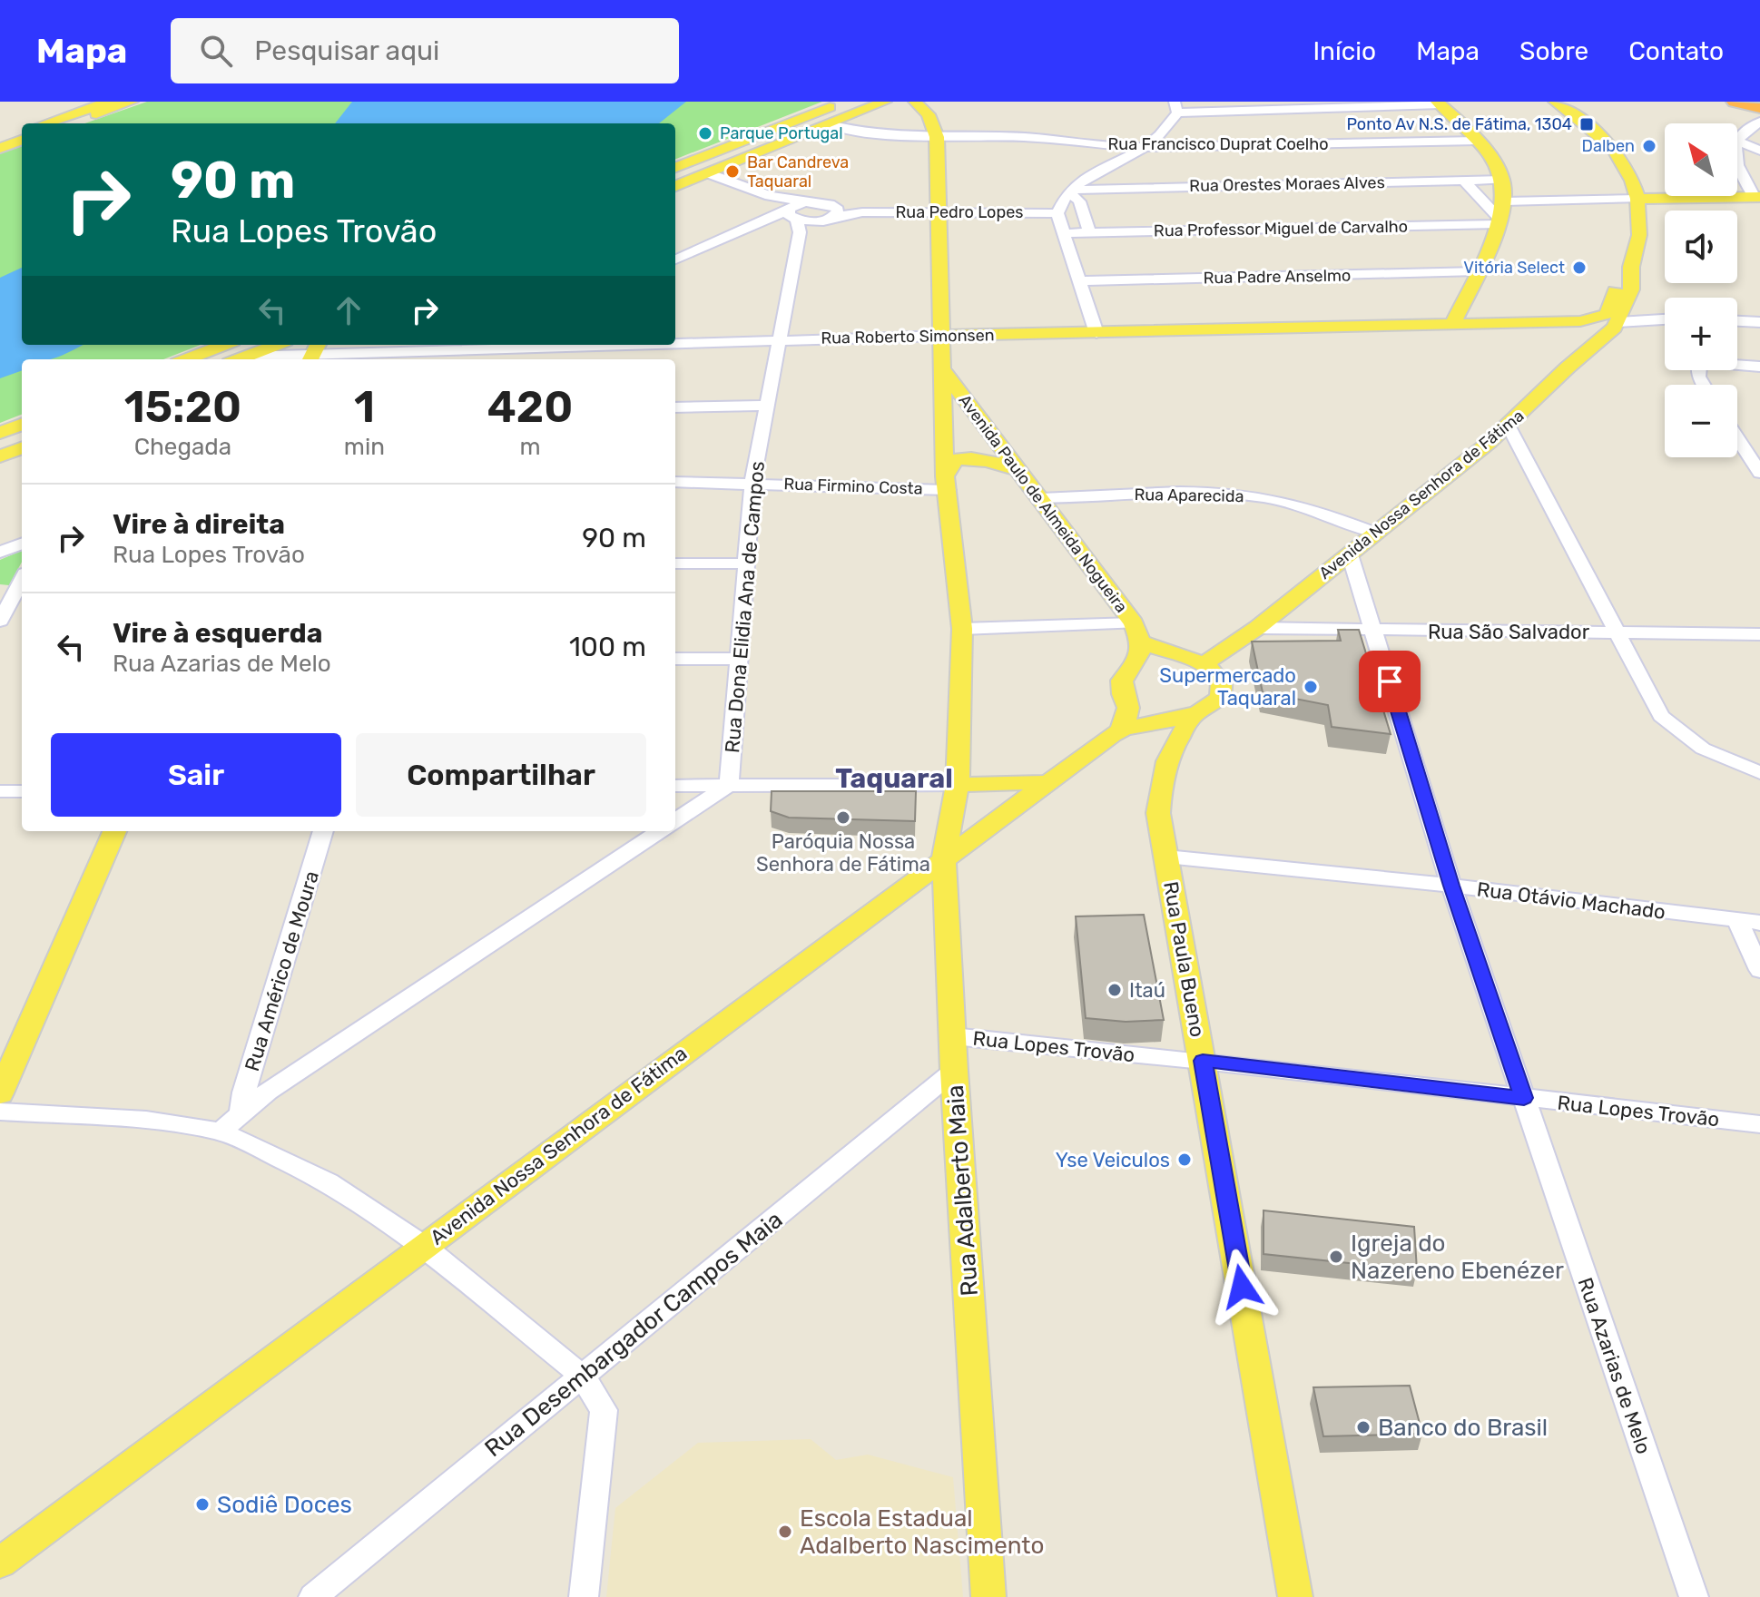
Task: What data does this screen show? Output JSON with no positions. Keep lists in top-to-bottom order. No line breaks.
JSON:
{"streets":{"main road":["Rua Roberto Simonsen","Avenida Nossa Senhora de Fátima","Avenida Paulo de Almeida Nogueira","Rua Paula Bueno","Rua Adalberto Maia"],"street":["Rua Francisco Duprat Coelho","Rua Orestes Moraes Alves","Rua Pedro Lopes","Rua Professor Miguel de Carvalho","Rua Padre Anselmo","Rua Firmino Costa","Rua Aparecida","Rua Dona Elidia Ana de Campos","Rua São Salvador","Rua Otávio Machado","Rua Américo de Moura","Rua Lopes Trovão","Rua Desembargador Campos Maia","Rua Azarias de Melo"]},"crossings":[["Rua Francisco Duprat Coelho","Rua Adalberto Maia"],["Rua Pedro Lopes","Rua Adalberto Maia"],["Rua Roberto Simonsen","Rua Dona Elidia Ana de Campos"],["Rua Roberto Simonsen","Rua Adalberto Maia"],["Rua Firmino Costa","Rua Dona Elidia Ana de Campos"],["Rua Firmino Costa","Rua Adalberto Maia"],["Avenida Nossa Senhora de Fátima","Rua Aparecida"],["Avenida Nossa Senhora de Fátima","Rua São Salvador"],["Avenida Nossa Senhora de Fátima","Rua Paula Bueno"],["Avenida Nossa Senhora de Fátima","Rua Adalberto Maia"],["Avenida Nossa Senhora de Fátima","Rua Azarias de Melo"],["Rua Aparecida","Avenida Paulo de Almeida Nogueira"],["Avenida Paulo de Almeida Nogueira","Rua Adalberto Maia"],["Rua São Salvador","Rua Azarias de Melo"],["Rua Otávio Machado","Rua Paula Bueno"],["Rua Otávio Machado","Rua Azarias de Melo"],["Rua Paula Bueno","Rua Lopes Trovão"],["Rua Lopes Trovão","Rua Adalberto Maia"],["Rua Lopes Trovão","Rua Azarias de Melo"],["Rua Adalberto Maia","Rua Desembargador Campos Maia"]],"districts":["Taquaral"],"places":{"transit":["Ponto Av N.S. de Fátima, 1304"],"other":["Parque Portugal","Dalben","Bar Candreva Taquaral","Vitória Select","Supermercado Taquaral","Paróquia Nossa Senhora de Fátima","Itaú","Yse Veiculos","Igreja do Nazereno Ebenézer","Banco do Brasil","Sodiê Doces","Escola Estadual Adalberto Nascimento"]},"north":"top left","page":{"header":"Mapa","search":"Pesquisar aqui","nav":["Início","Mapa","Sobre","Contato"],"map_buttons":["+","−"],"turn":["90 m","Rua Lopes Trovão"],"eta":["15:20","Chegada","1","min","420","m"],"list":[{"name":"Vire à direita","note":"Rua Lopes Trovão","value":"90 m"},{"name":"Vire à esquerda","note":"Rua Azarias de Melo","value":"100 m"}],"buttons":["Sair","Compartilhar"]}}
